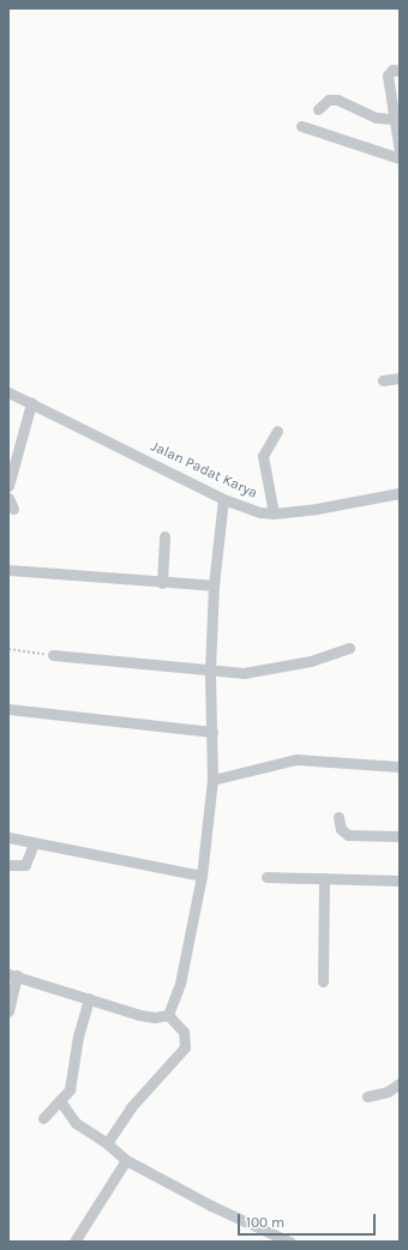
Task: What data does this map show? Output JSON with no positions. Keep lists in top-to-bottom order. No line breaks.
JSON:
{"streets":{"street":["Jalan Padat Karya"]},"scale_bar":"100 m"}
